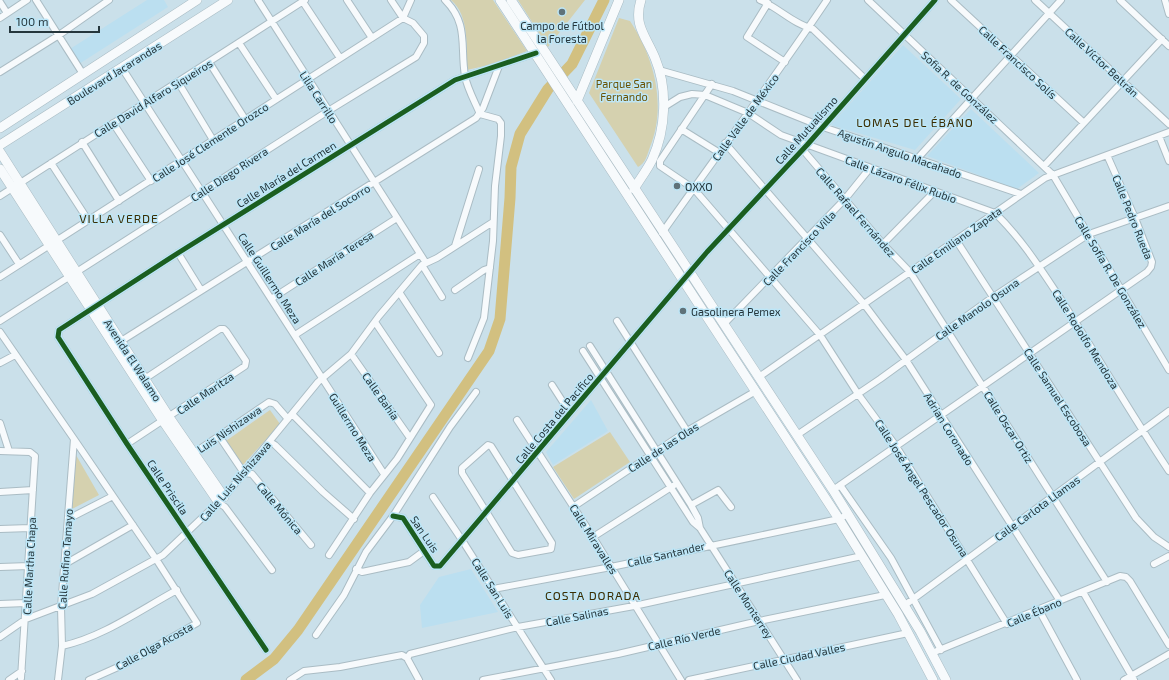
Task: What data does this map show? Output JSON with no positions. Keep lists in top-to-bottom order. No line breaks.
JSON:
{"streets":{"main road":["Boulevard Jacarandas","Avenida El Walamo"],"street":["Calle Francisco Solís","Calle Víctor Beltrán","Sofia R. de González","Lilia Carrillo","Calle David Alfaro Siqueiros","Calle Valle de México","Calle Mutualismo","Calle José Clemente Orozco","Agustín Angulo Macahado","Calle Diego Rivera","Calle María del Carmen","Calle Lázaro Félix Rubio","Calle Rafael Fernández","Calle María del Socorro","Calle Pedro Rueda","Calle Emiliano Zapata","Calle Francisco Villa","Calle María Teresa","Calle Sofía R. De González","Calle Guillermo Meza","Calle Manolo Osuna","Calle Rodolfo Mendoza","Calle Maritza","Calle Bahía","Calle Samuel Escobosa","Calle Costa del Pacifico","Guillermo Meza","Calle Oscar Ortiz","Luis Nishizawa","Adrian Coronado","Calle de las Olas","Calle Luis Nishizawa","Calle Priscila","Calle José Ángel Pescador Osuna","Calle Mónica","Calle Carlota Llamas","San Luis","Calle Miravalles","Calle Santander","Calle Rufino Tamayo","Calle Martha Chapa","Calle San Luis","Calle Monterrey","Calle Ébano","Calle Salinas","Calle Río Verde","Calle Olga Acosta","Calle Ciudad Valles"]},"crossings":[["Boulevard Jacarandas","Calle Guillermo Meza"],["Sofia R. de González","Calle Mutualismo"],["Sofia R. de González","Calle Emiliano Zapata"],["Sofia R. de González","Calle Sofía R. De González"],["Lilia Carrillo","Calle David Alfaro Siqueiros"],["Lilia Carrillo","Calle José Clemente Orozco"],["Lilia Carrillo","Calle Diego Rivera"],["Lilia Carrillo","Calle María del Carmen"],["Lilia Carrillo","Calle María del Socorro"],["Lilia Carrillo","Calle María Teresa"],["Lilia Carrillo","Calle Luis Nishizawa"],["Calle David Alfaro Siqueiros","Calle Guillermo Meza"],["Calle David Alfaro Siqueiros","Avenida El Walamo"],["Calle Valle de México","Agustín Angulo Macahado"],["Calle Valle de México","Calle Lázaro Félix Rubio"],["Calle Valle de México","Adrian Coronado"],["Calle Valle de México","Calle José Ángel Pescador Osuna"],["Calle Mutualismo","Agustín Angulo Macahado"],["Calle Mutualismo","Calle Lázaro Félix Rubio"],["Calle Mutualismo","Calle Rafael Fernández"],["Calle Mutualismo","Calle Costa del Pacifico"],["Calle Mutualismo","Adrian Coronado"],["Calle Mutualismo","Calle José Ángel Pescador Osuna"],["Calle José Clemente Orozco","Calle Diego Rivera"],["Calle José Clemente Orozco","Calle Guillermo Meza"],["Calle José Clemente Orozco","Avenida El Walamo"],["Agustín Angulo Macahado","Calle Emiliano Zapata"],["Calle Diego Rivera","Calle Guillermo Meza"],["Calle Diego Rivera","Avenida El Walamo"],["Calle María del Carmen","Calle Guillermo Meza"],["Calle María del Carmen","Avenida El Walamo"],["Calle María del Carmen","Calle Priscila"],["Calle Lázaro Félix Rubio","Calle Emiliano Zapata"],["Calle Lázaro Félix Rubio","Calle Francisco Villa"],["Calle Lázaro Félix Rubio","Calle Rodolfo Mendoza"],["Calle Rafael Fernández","Calle Emiliano Zapata"],["Calle Rafael Fernández","Calle Francisco Villa"],["Calle Rafael Fernández","Calle Oscar Ortiz"],["Calle María del Socorro","Calle Guillermo Meza"],["Calle María del Socorro","Avenida El Walamo"],["Calle Pedro Rueda","Calle Emiliano Zapata"],["Calle Pedro Rueda","Calle Sofía R. De González"],["Calle Pedro Rueda","Calle Manolo Osuna"],["Calle Emiliano Zapata","Calle Sofía R. De González"],["Calle Emiliano Zapata","Calle Rodolfo Mendoza"],["Calle Emiliano Zapata","Calle Samuel Escobosa"],["Calle Emiliano Zapata","Calle Oscar Ortiz"],["Calle Emiliano Zapata","Adrian Coronado"],["Calle Emiliano Zapata","Calle José Ángel Pescador Osuna"],["Calle Francisco Villa","Adrian Coronado"],["Calle Francisco Villa","Calle José Ángel Pescador Osuna"],["Calle María Teresa","Calle Guillermo Meza"],["Calle Sofía R. De González","Calle Manolo Osuna"],["Calle Guillermo Meza","Guillermo Meza"],["Calle Guillermo Meza","Calle Luis Nishizawa"],["Calle Manolo Osuna","Calle Rodolfo Mendoza"],["Calle Manolo Osuna","Calle Samuel Escobosa"],["Calle Manolo Osuna","Calle Oscar Ortiz"],["Calle Manolo Osuna","Adrian Coronado"],["Calle Manolo Osuna","Calle José Ángel Pescador Osuna"],["Calle Rodolfo Mendoza","Calle Carlota Llamas"],["Avenida El Walamo","Calle Maritza"],["Avenida El Walamo","Luis Nishizawa"],["Avenida El Walamo","Calle Luis Nishizawa"],["Calle Maritza","Calle Priscila"],["Calle Bahía","Calle Luis Nishizawa"],["Calle Samuel Escobosa","Calle Carlota Llamas"],["Calle Costa del Pacifico","San Luis"],["Calle Costa del Pacifico","Calle Miravalles"],["Calle Costa del Pacifico","Calle San Luis"],["Calle Costa del Pacifico","Calle Monterrey"],["Guillermo Meza","Calle Luis Nishizawa"],["Calle Oscar Ortiz","Calle Carlota Llamas"],["Calle Oscar Ortiz","Calle Ébano"],["Luis Nishizawa","Calle Luis Nishizawa"],["Luis Nishizawa","Calle Mónica"],["Adrian Coronado","Calle Carlota Llamas"],["Adrian Coronado","Calle Ébano"],["Calle de las Olas","Calle Miravalles"],["Calle de las Olas","Calle Monterrey"],["Calle Luis Nishizawa","Calle Priscila"],["Calle Luis Nishizawa","Calle Mónica"],["Calle Luis Nishizawa","Calle Rufino Tamayo"],["Calle Luis Nishizawa","Calle Martha Chapa"],["Calle José Ángel Pescador Osuna","Calle Carlota Llamas"],["Calle José Ángel Pescador Osuna","Calle Ébano"],["Calle Miravalles","Calle Santander"],["Calle Miravalles","Calle Salinas"],["Calle Miravalles","Calle Río Verde"],["Calle Santander","Calle San Luis"],["Calle Santander","Calle Monterrey"],["Calle San Luis","Calle Salinas"],["Calle San Luis","Calle Río Verde"],["Calle Monterrey","Calle Salinas"],["Calle Monterrey","Calle Río Verde"],["Calle Monterrey","Calle Ciudad Valles"]],"districts":["LOMAS DEL ÉBANO","VILLA VERDE","COSTA DORADA"],"parks":["Parque San Fernando"],"places":["Campo de Fútbol la Foresta","OXXO","Gasolinera Pemex"],"scale_bar":"100 m"}
